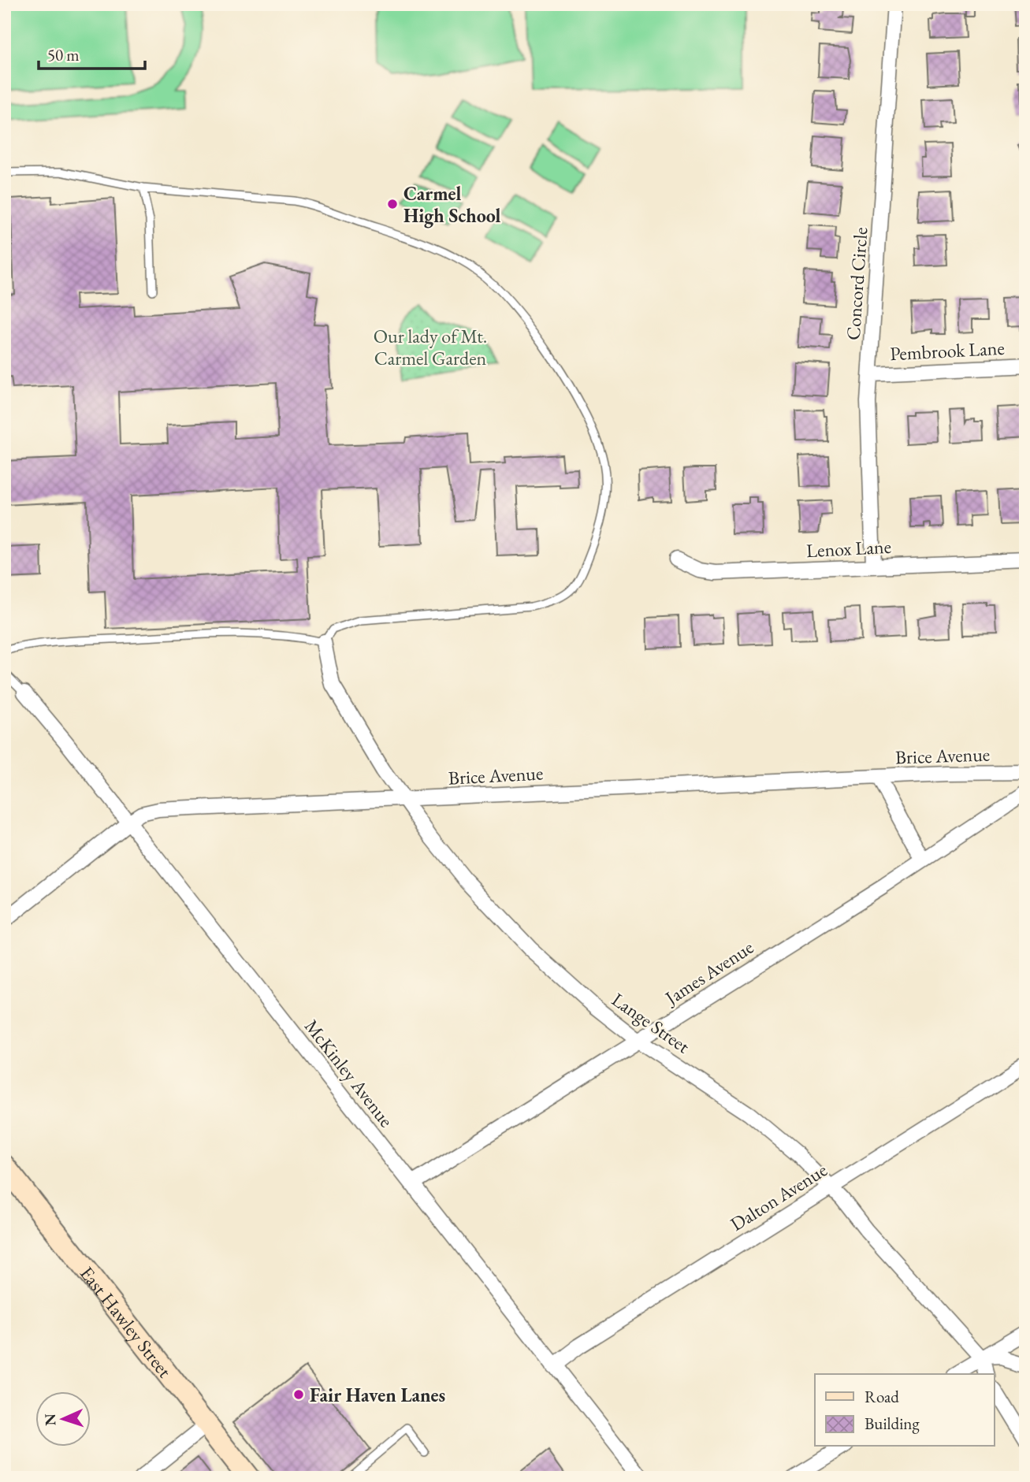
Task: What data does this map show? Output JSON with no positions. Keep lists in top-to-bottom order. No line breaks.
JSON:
{"streets":{"street":["Concord Circle","Pembrook Lane","Lenox Lane","Brice Avenue","James Avenue","Lange Street","McKinley Avenue","Dalton Avenue","East Hawley Street"]},"crossings":[["Concord Circle","Pembrook Lane"],["Concord Circle","Lenox Lane"],["Brice Avenue","Lange Street"],["Brice Avenue","McKinley Avenue"],["James Avenue","Lange Street"],["James Avenue","McKinley Avenue"],["Lange Street","Dalton Avenue"],["McKinley Avenue","Dalton Avenue"]],"parks":["Our lady of Mt. Carmel Garden"],"places":["Carmel High School","Fair Haven Lanes"],"legend":["Road","Building"],"scale_bar":"50 m","north":"left"}
